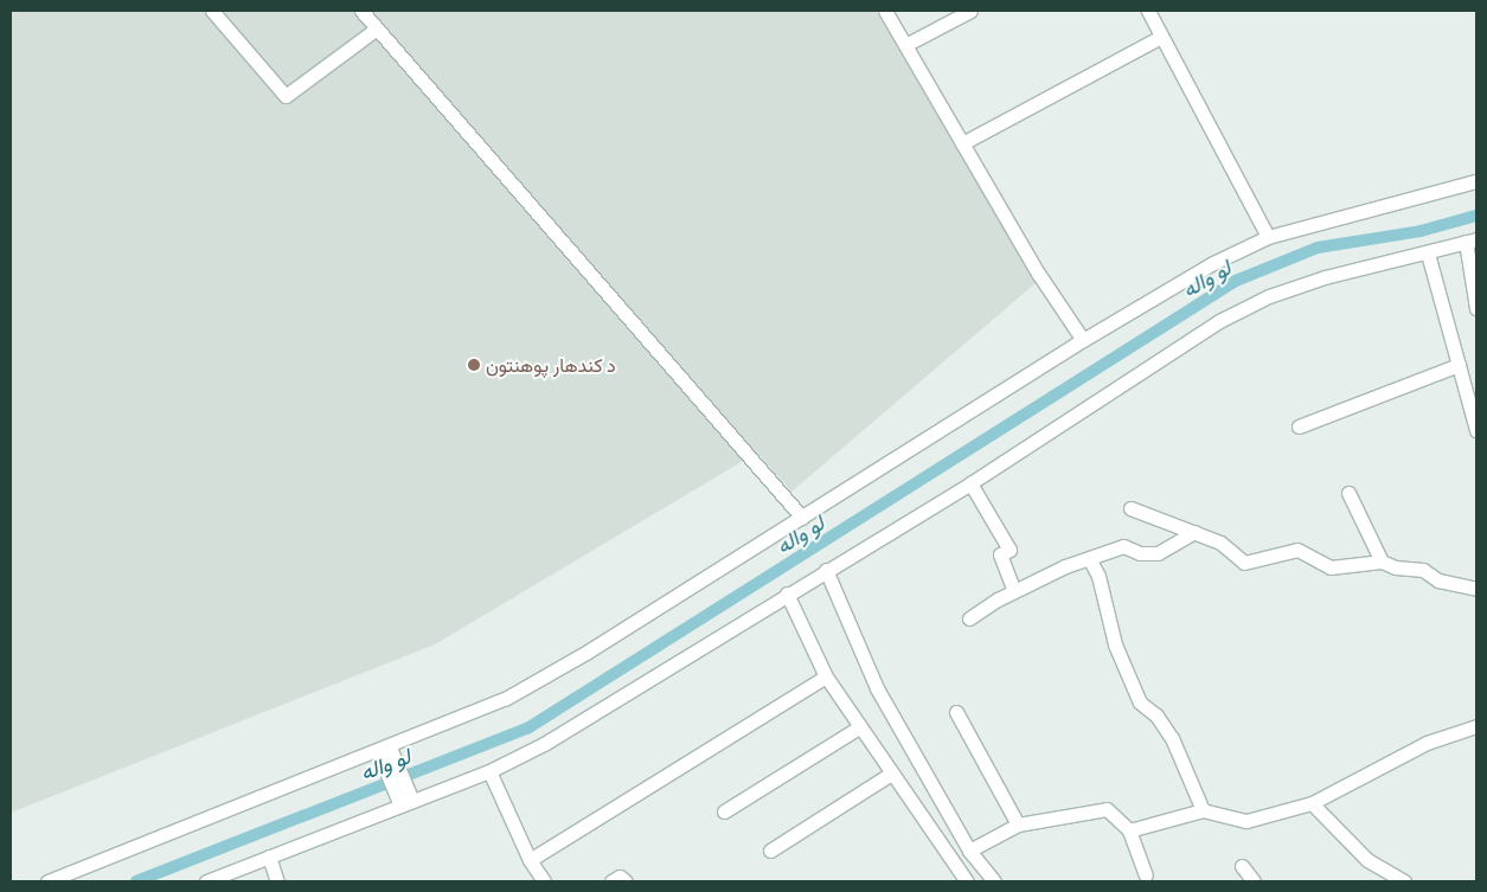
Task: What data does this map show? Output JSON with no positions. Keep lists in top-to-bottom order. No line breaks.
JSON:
{"water":["لو واله"],"places":["د کندهار پوهنتون"]}
